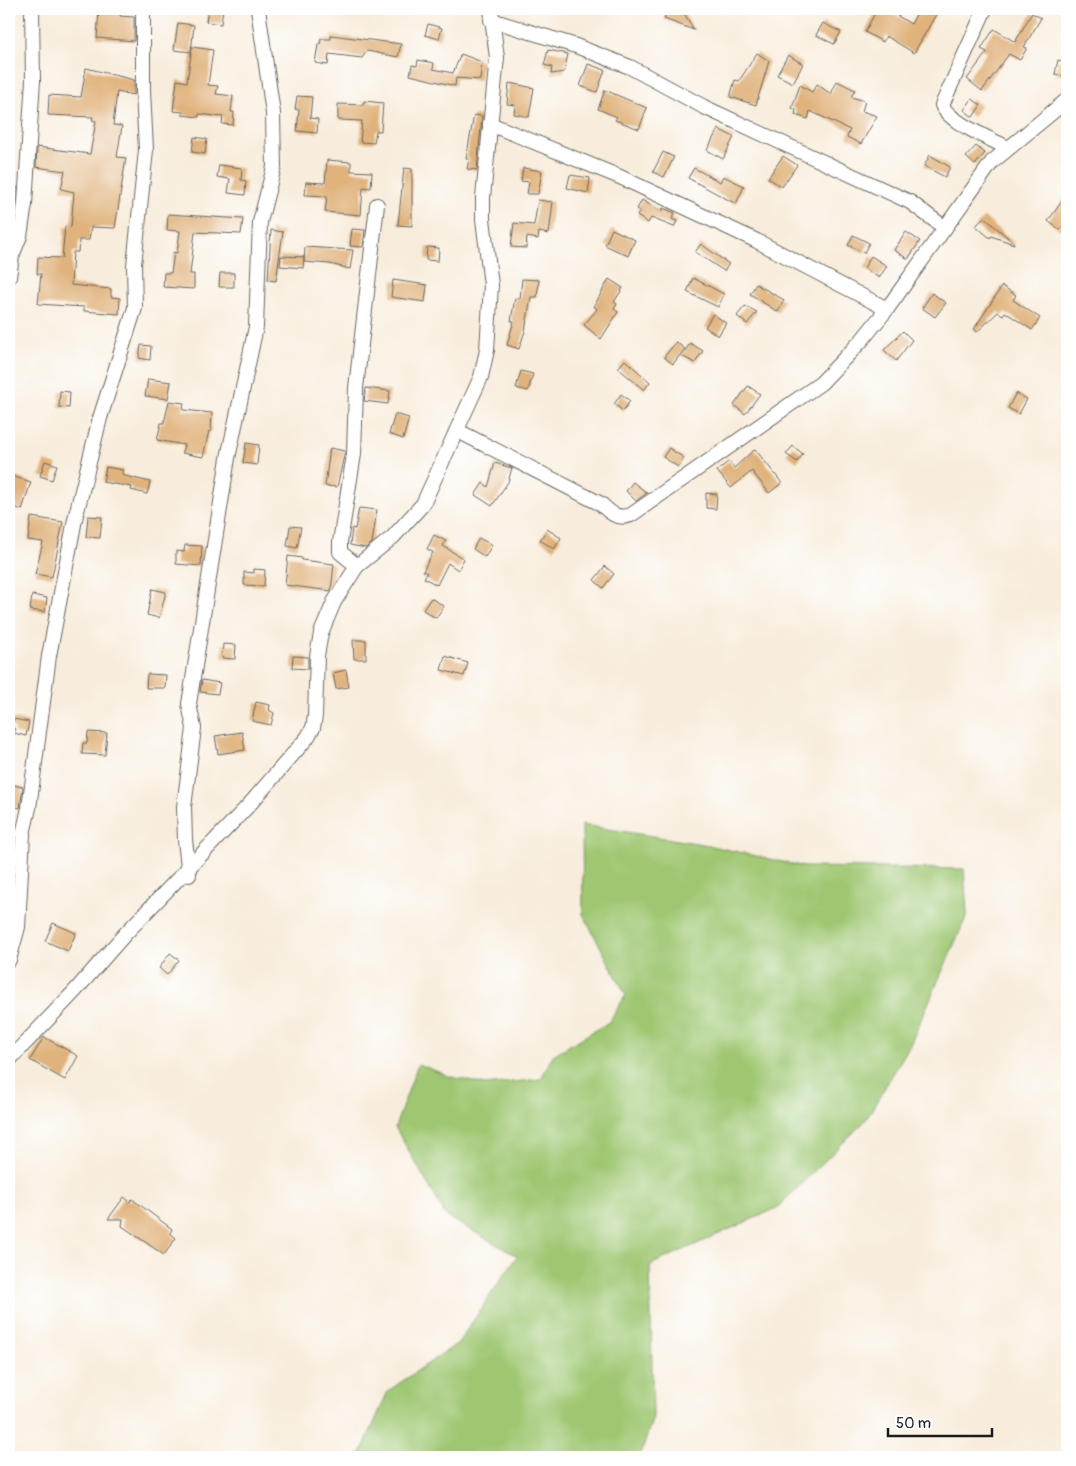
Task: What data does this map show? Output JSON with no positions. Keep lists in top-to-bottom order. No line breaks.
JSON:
{"scale_bar":"50 m"}
